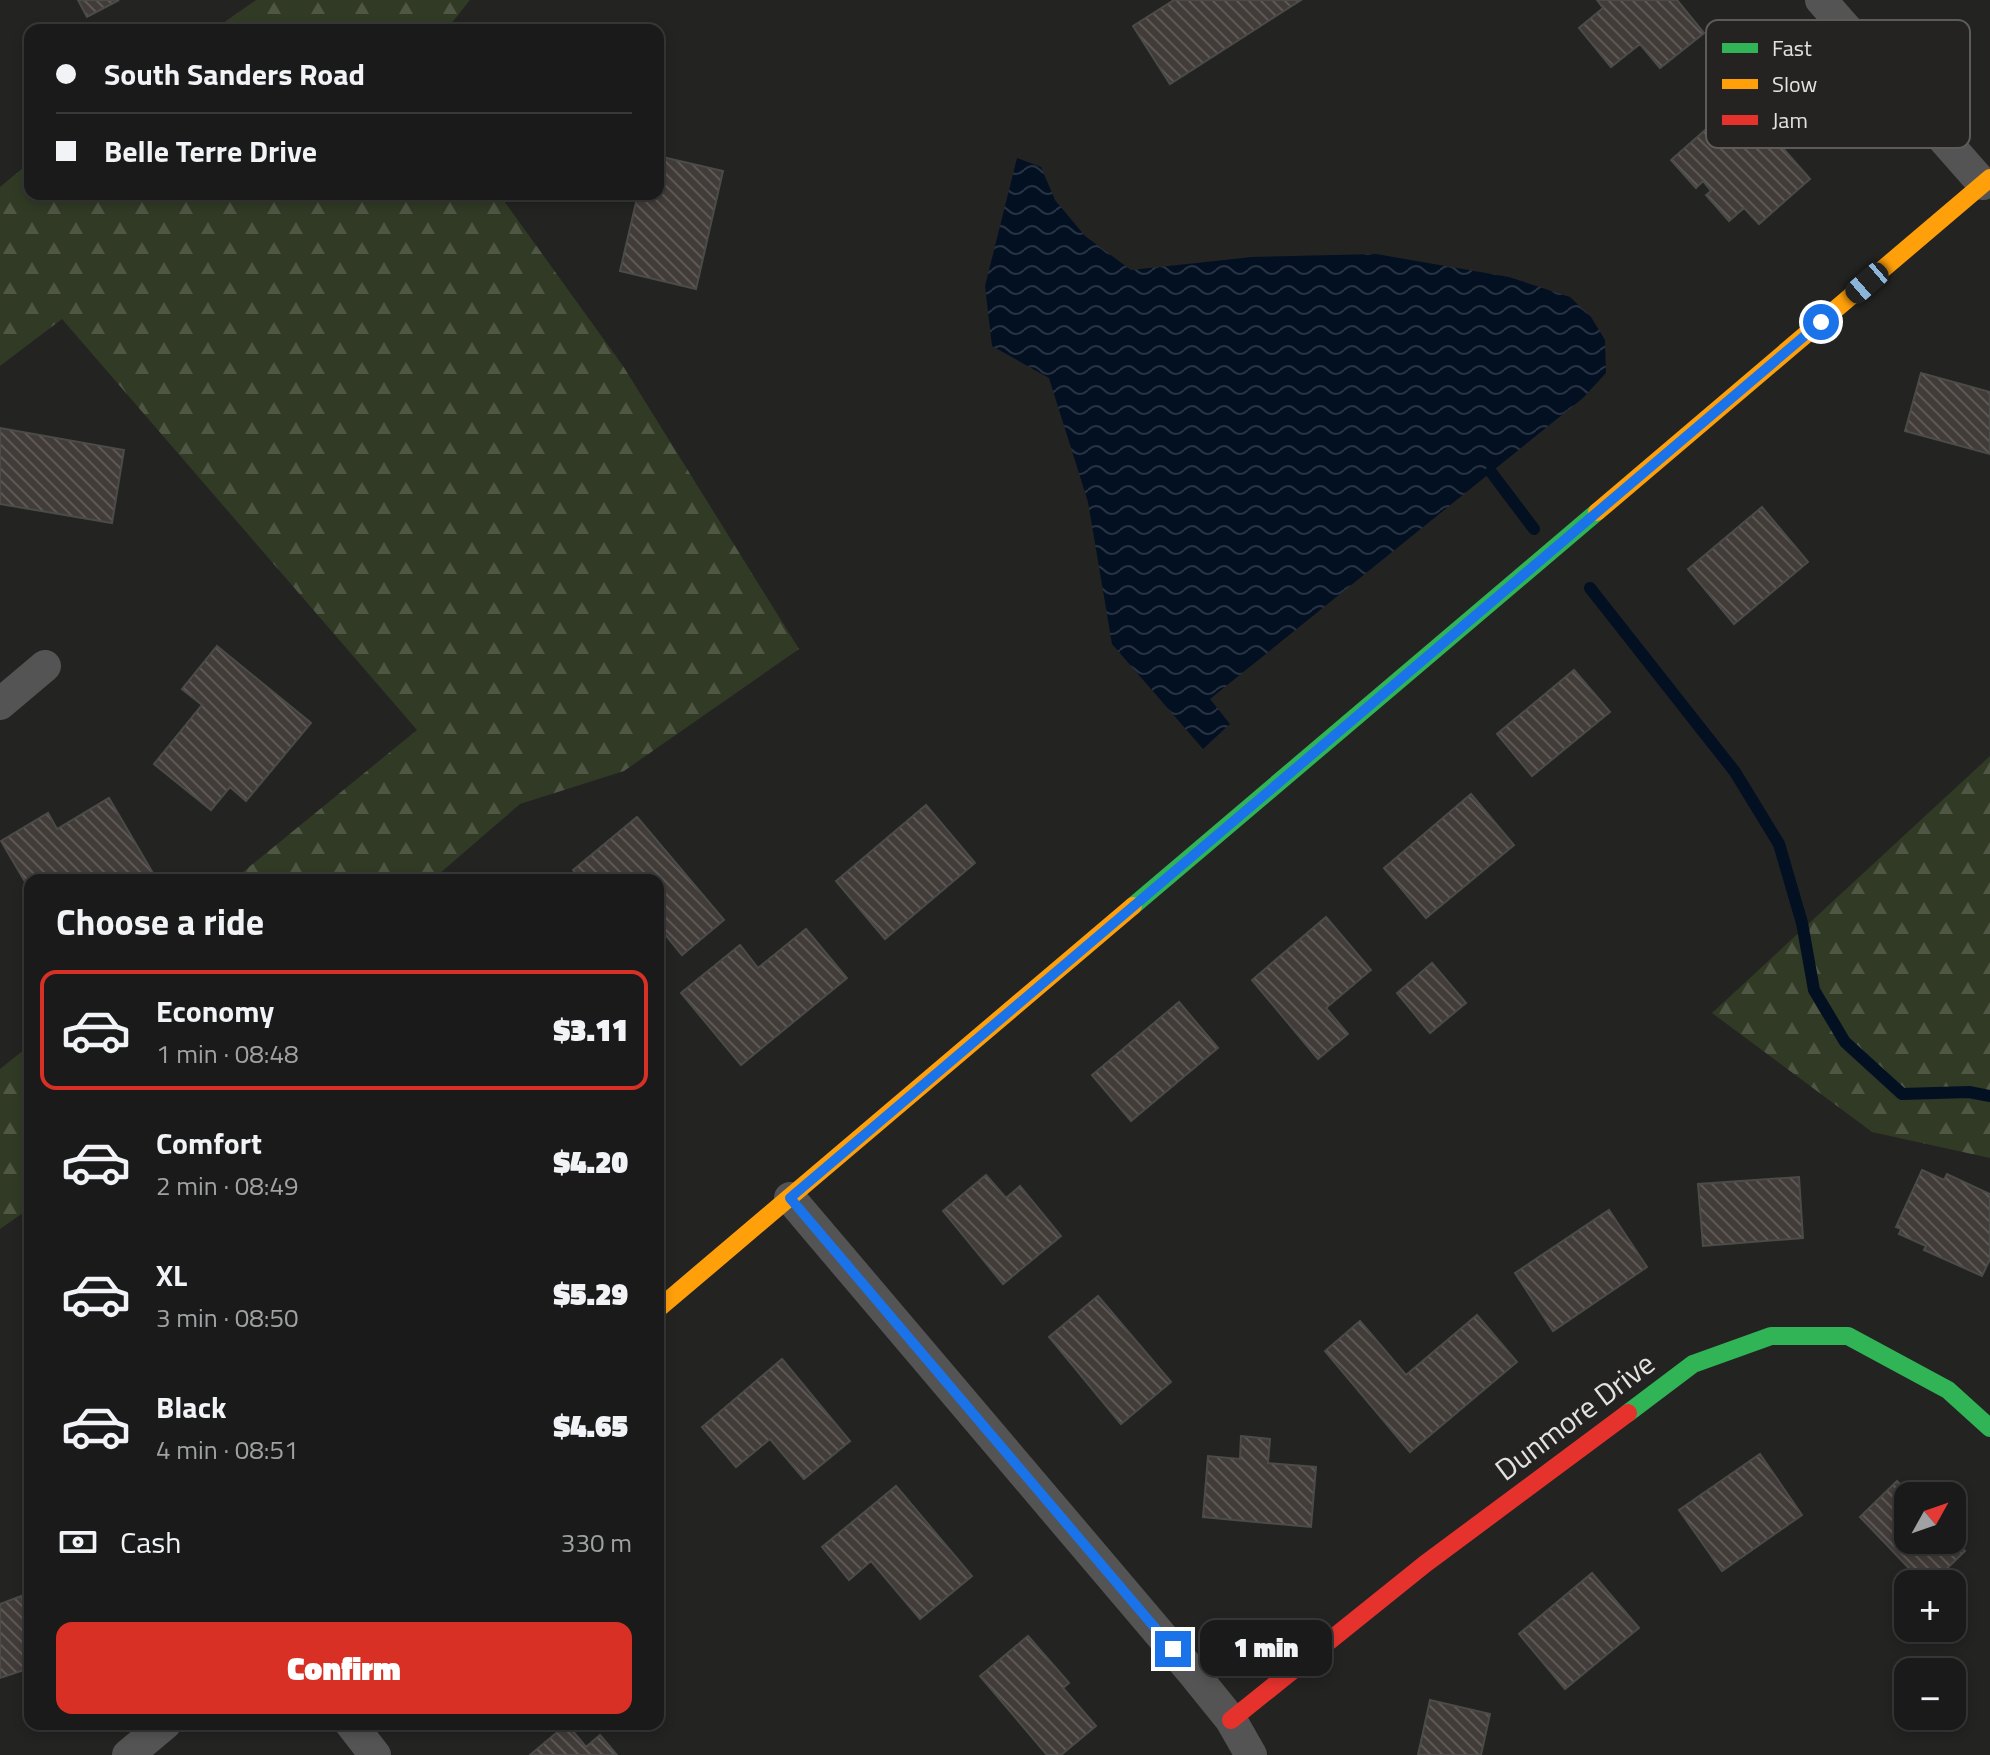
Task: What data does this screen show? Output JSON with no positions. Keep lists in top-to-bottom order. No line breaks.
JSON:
{"streets":{"street":["Dunmore Drive"]},"legend":["Fast","Slow","Jam"],"north":"top right","page":{"banner":["South Sanders Road","Belle Terre Drive"],"heading":"Choose a ride","list":[{"name":"Economy","note":"1 min · 08:48","value":"$3.11"},{"name":"Comfort","note":"2 min · 08:49","value":"$4.20"},{"name":"XL","note":"3 min · 08:50","value":"$5.29"},{"name":"Black","note":"4 min · 08:51","value":"$4.65"}],"map_buttons":["+","−"],"pay":["Cash","330 m"],"buttons":"Confirm","bubble":"1 min"}}
